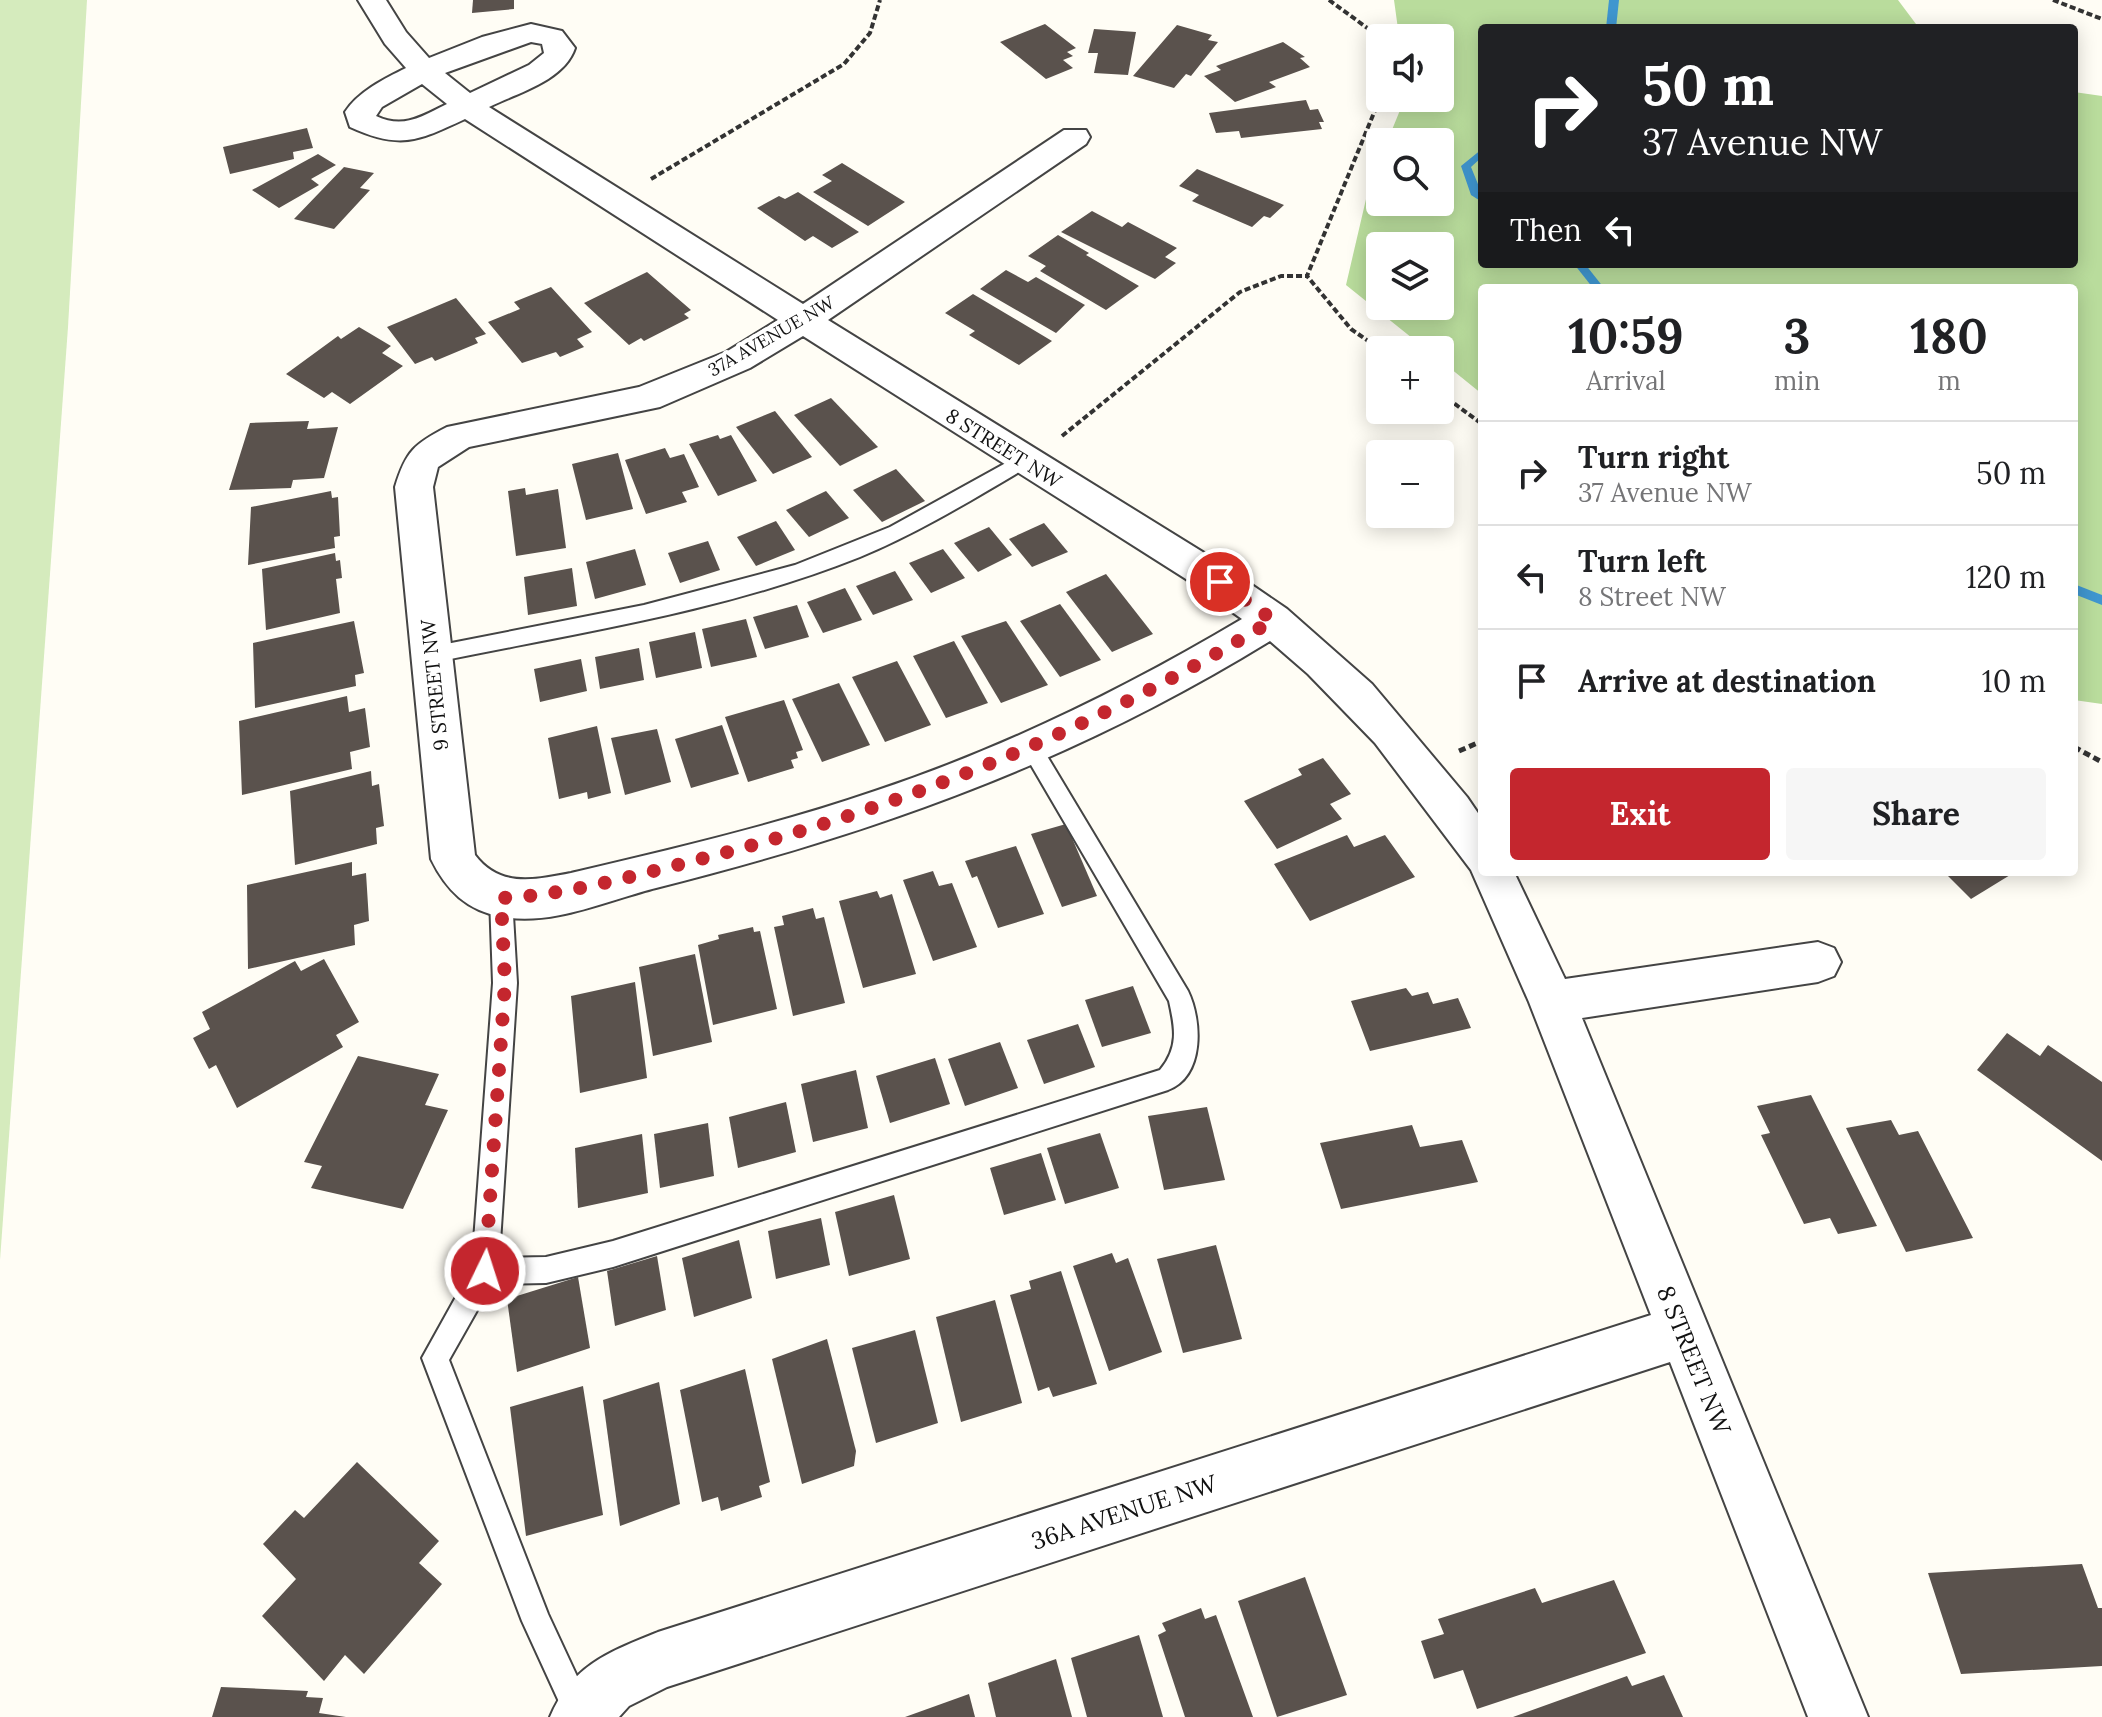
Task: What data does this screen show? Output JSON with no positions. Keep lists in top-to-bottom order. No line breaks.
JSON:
{"streets":{"street":["37A AVENUE NW","8 STREET NW","9 STREET NW","36A AVENUE NW"]},"crossings":[["37A AVENUE NW","8 STREET NW"],["37A AVENUE NW","9 STREET NW"],["8 STREET NW","36A AVENUE NW"]],"page":{"map_buttons":["+","−"],"turn":["50 m","37 Avenue NW"],"then":"Then","eta":["10:59","Arrival","3","min","180","m"],"list":[{"name":"Turn right","note":"37 Avenue NW","value":"50 m"},{"name":"Turn left","note":"8 Street NW","value":"120 m"},{"name":"Arrive at destination","value":"10 m"}],"buttons":["Exit","Share"]}}
